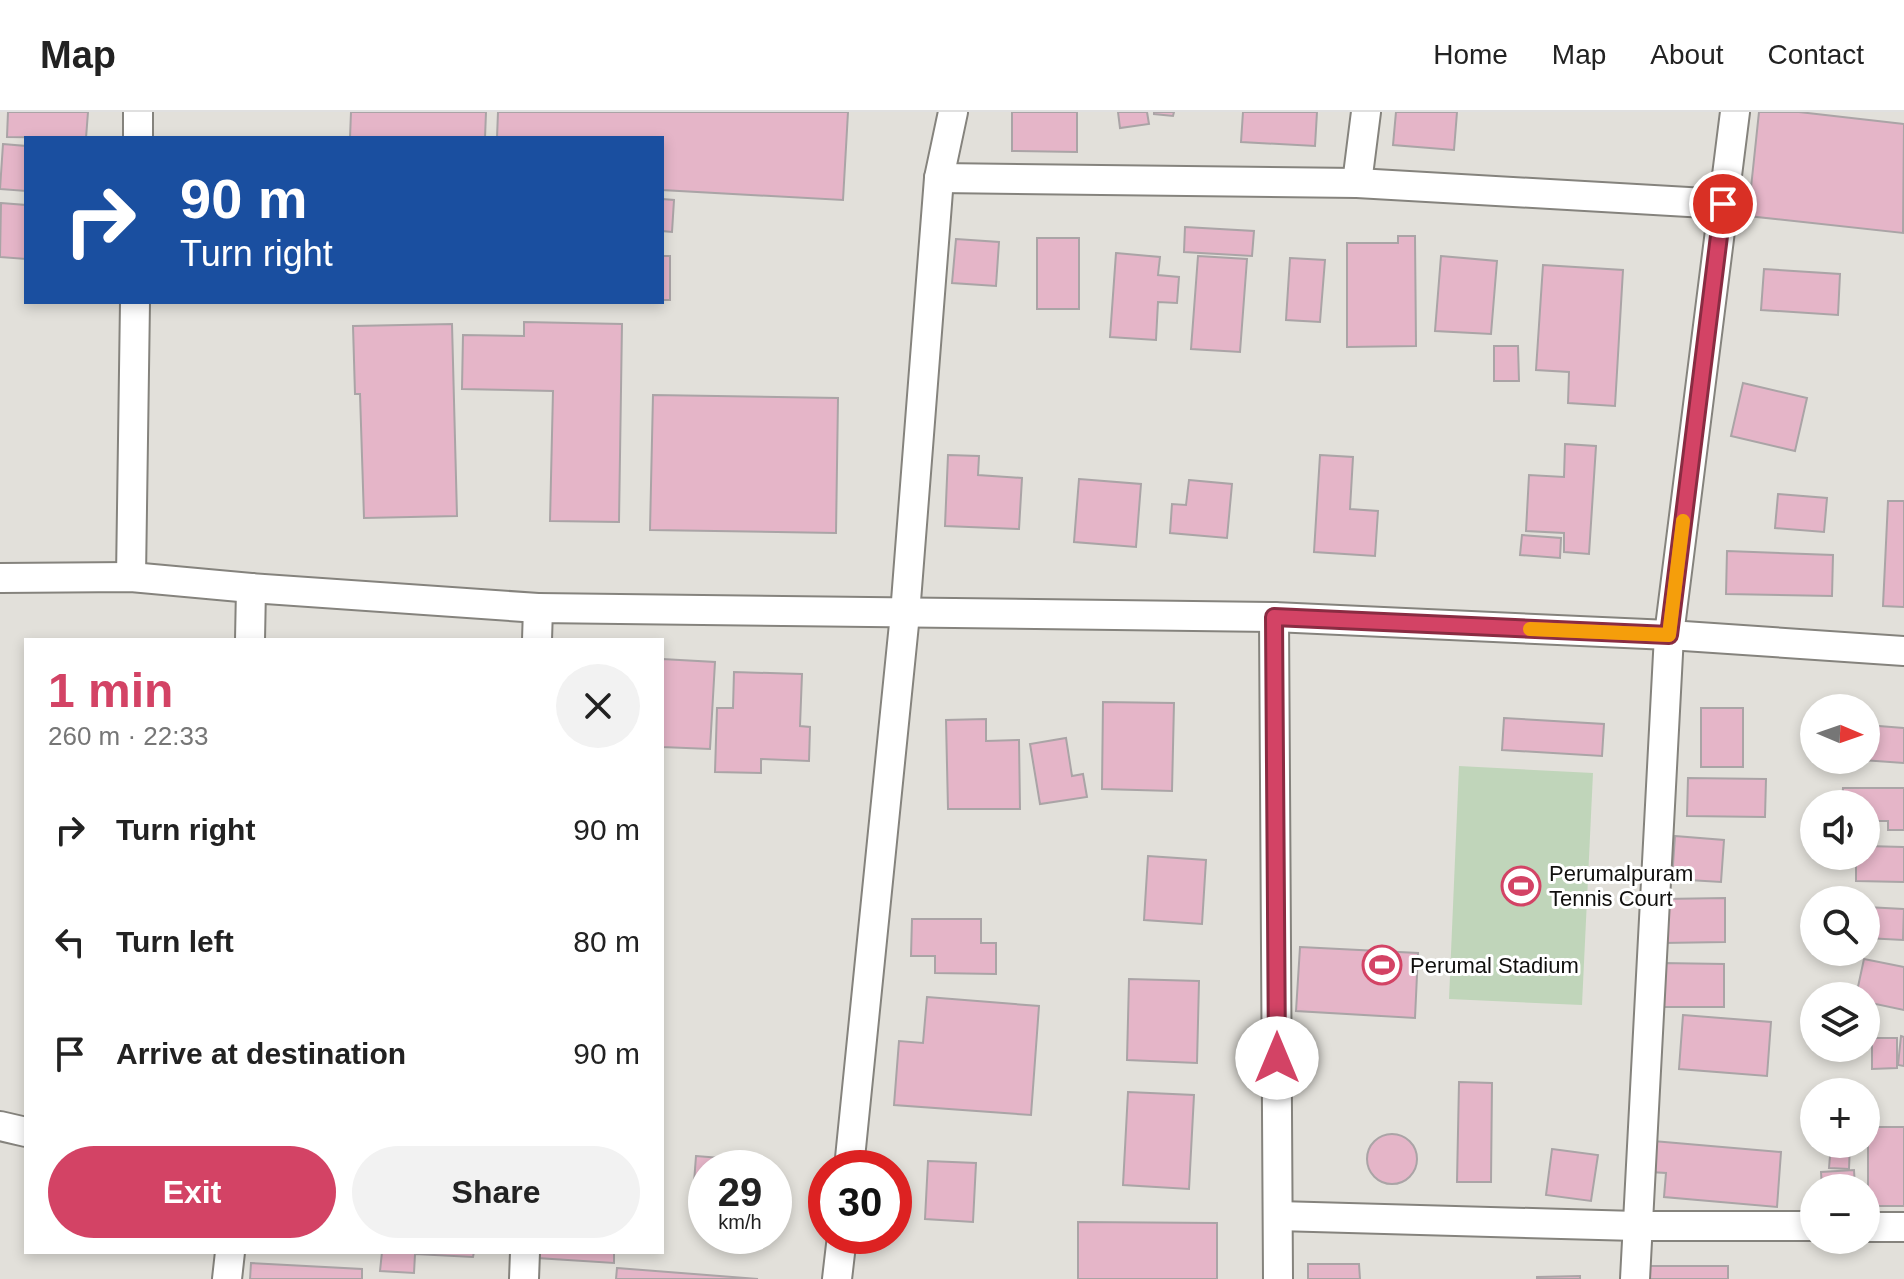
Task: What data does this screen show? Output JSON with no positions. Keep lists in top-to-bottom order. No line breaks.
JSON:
{"places":{"sports":["Perumalpuram Tennis Court","Perumal Stadium"]},"north":"right","page":{"header":"Map","nav":["Home","Map","About","Contact"],"turn":["90 m","Turn right"],"heading":["1 min","260 m · 22:33"],"map_buttons":["+","−"],"list":[{"name":"Turn right","value":"90 m"},{"name":"Turn left","value":"80 m"},{"name":"Arrive at destination","value":"90 m"}],"buttons":["Exit","Share"],"speed":"29 km/h","limit":"30"}}
